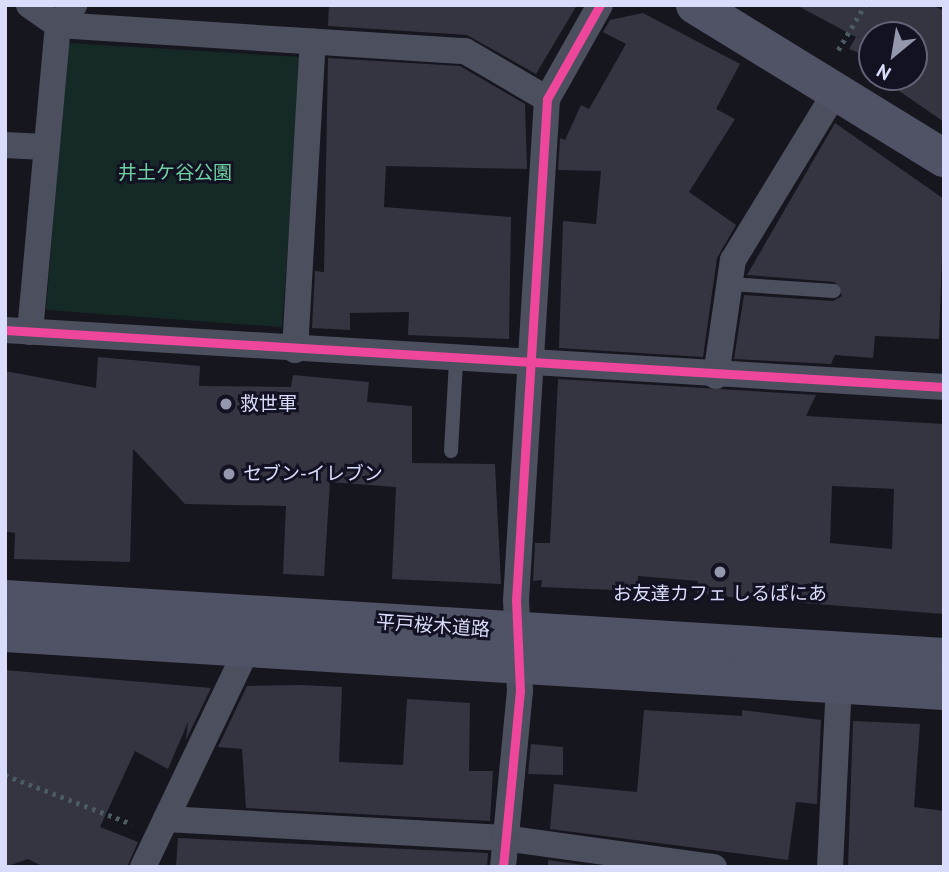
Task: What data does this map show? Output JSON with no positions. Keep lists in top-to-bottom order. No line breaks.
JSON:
{"streets":{"main road":["平戸桜木道路"]},"parks":["井土ケ谷公園"],"places":["救世軍","セブン-イレブン","お友達カフェ しるばにあ"],"north":"bottom left"}
